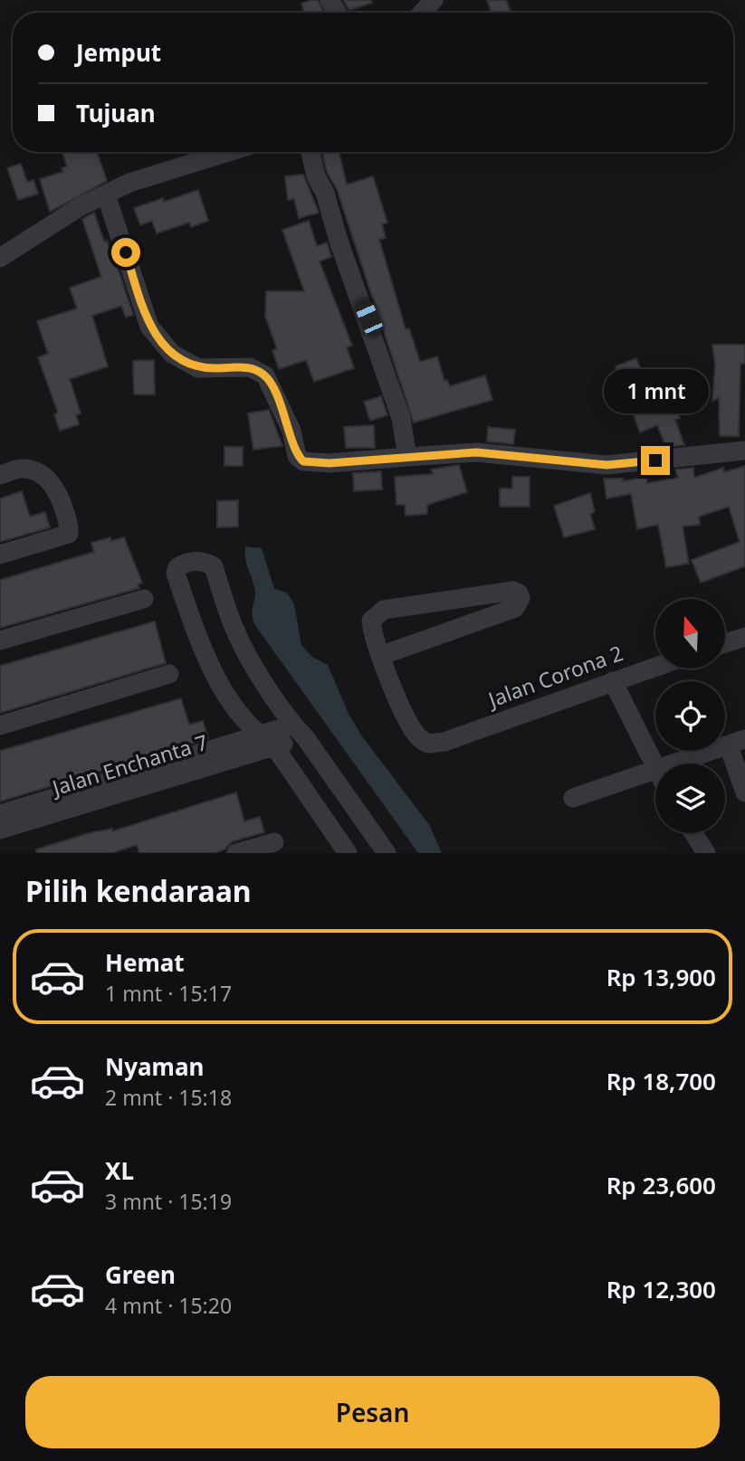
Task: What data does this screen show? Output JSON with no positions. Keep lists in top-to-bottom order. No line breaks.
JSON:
{"streets":{"street":["Jalan Corona 2","Jalan Enchanta 7"]},"north":"top","page":{"banner":["Jemput","Tujuan"],"bubble":"1 mnt","heading":"Pilih kendaraan","list":[{"name":"Hemat","note":"1 mnt · 15:17","value":"Rp 13,900"},{"name":"Nyaman","note":"2 mnt · 15:18","value":"Rp 18,700"},{"name":"XL","note":"3 mnt · 15:19","value":"Rp 23,600"},{"name":"Green","note":"4 mnt · 15:20","value":"Rp 12,300"}],"buttons":"Pesan"}}
